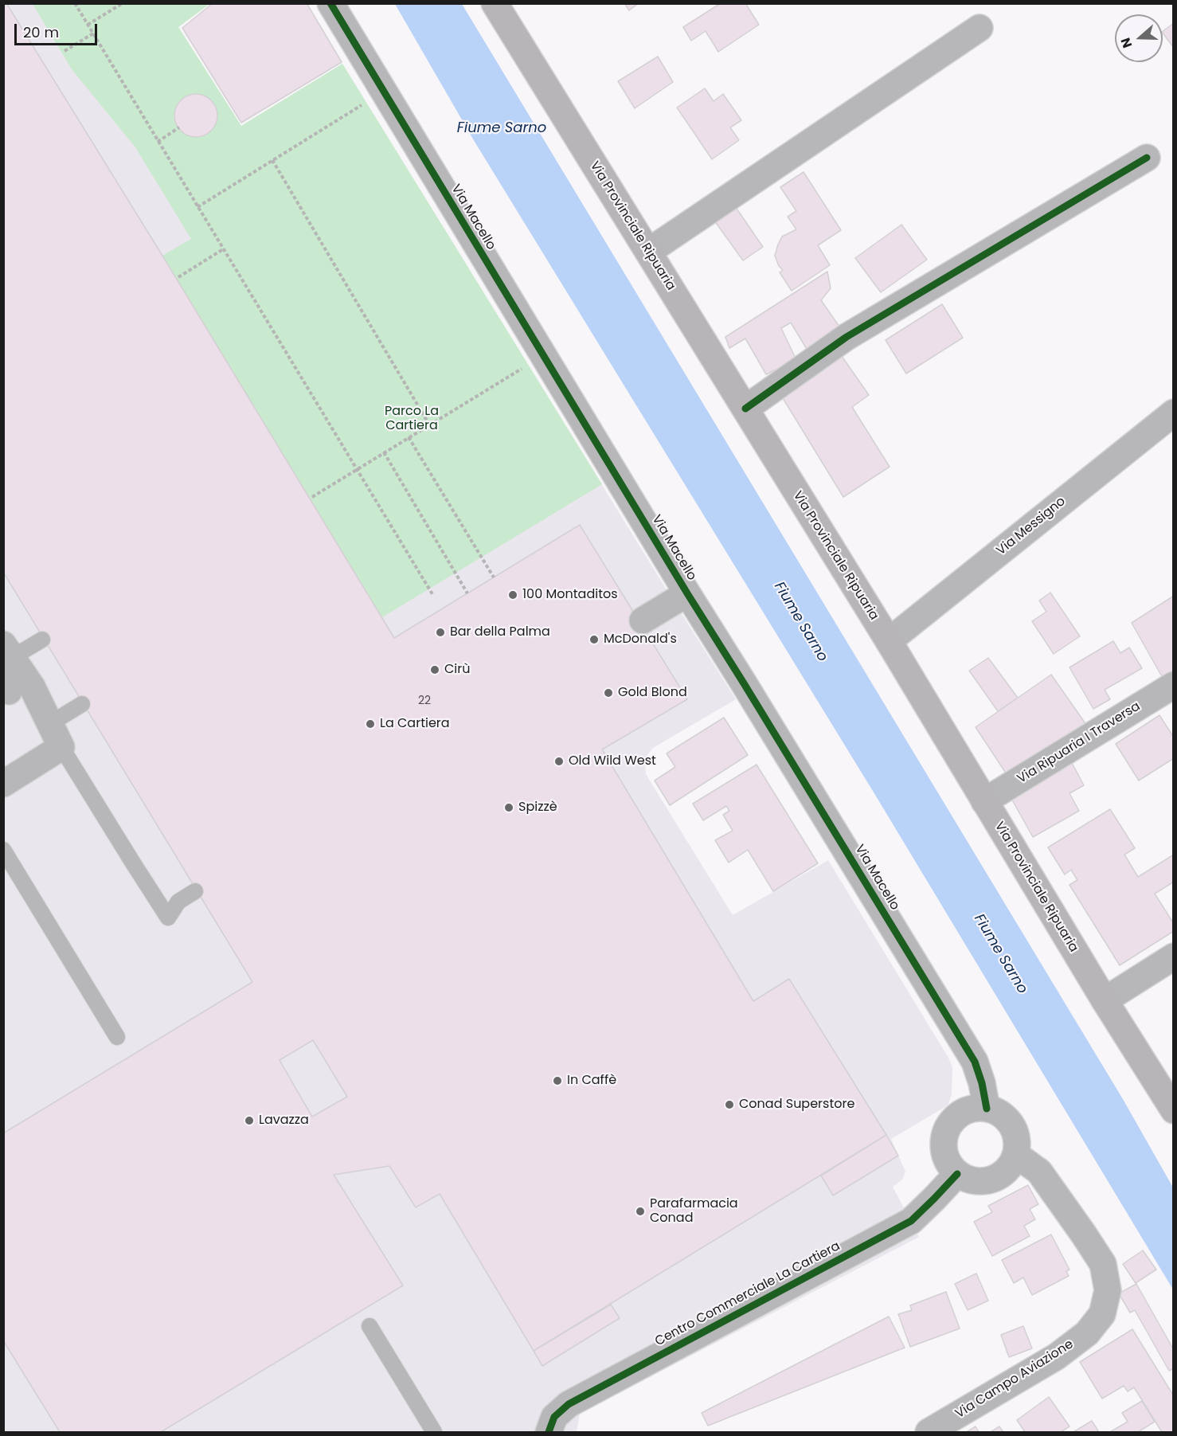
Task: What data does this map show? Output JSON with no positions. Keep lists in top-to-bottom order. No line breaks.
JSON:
{"streets":{"main road":["Via Provinciale Ripuaria"],"street":["Via Macello","Via Messigno","Via Ripuaria I Traversa","Centro Commerciale La Cartiera","Via Campo Aviazione"]},"crossings":[["Via Macello","Centro Commerciale La Cartiera"],["Via Macello","Via Campo Aviazione"],["Via Provinciale Ripuaria","Via Messigno"],["Via Provinciale Ripuaria","Via Ripuaria I Traversa"],["Centro Commerciale La Cartiera","Via Campo Aviazione"]],"water":["Fiume Sarno"],"parks":["Parco La Cartiera"],"places":["100 Montaditos","Bar della Palma","McDonald's","Cirù","Gold Blond","La Cartiera","Old Wild West","Spizzè","In Caffè","Conad Superstore","Lavazza","Parafarmacia Conad"],"house_numbers":["22"],"scale_bar":"20 m","north":"left"}
